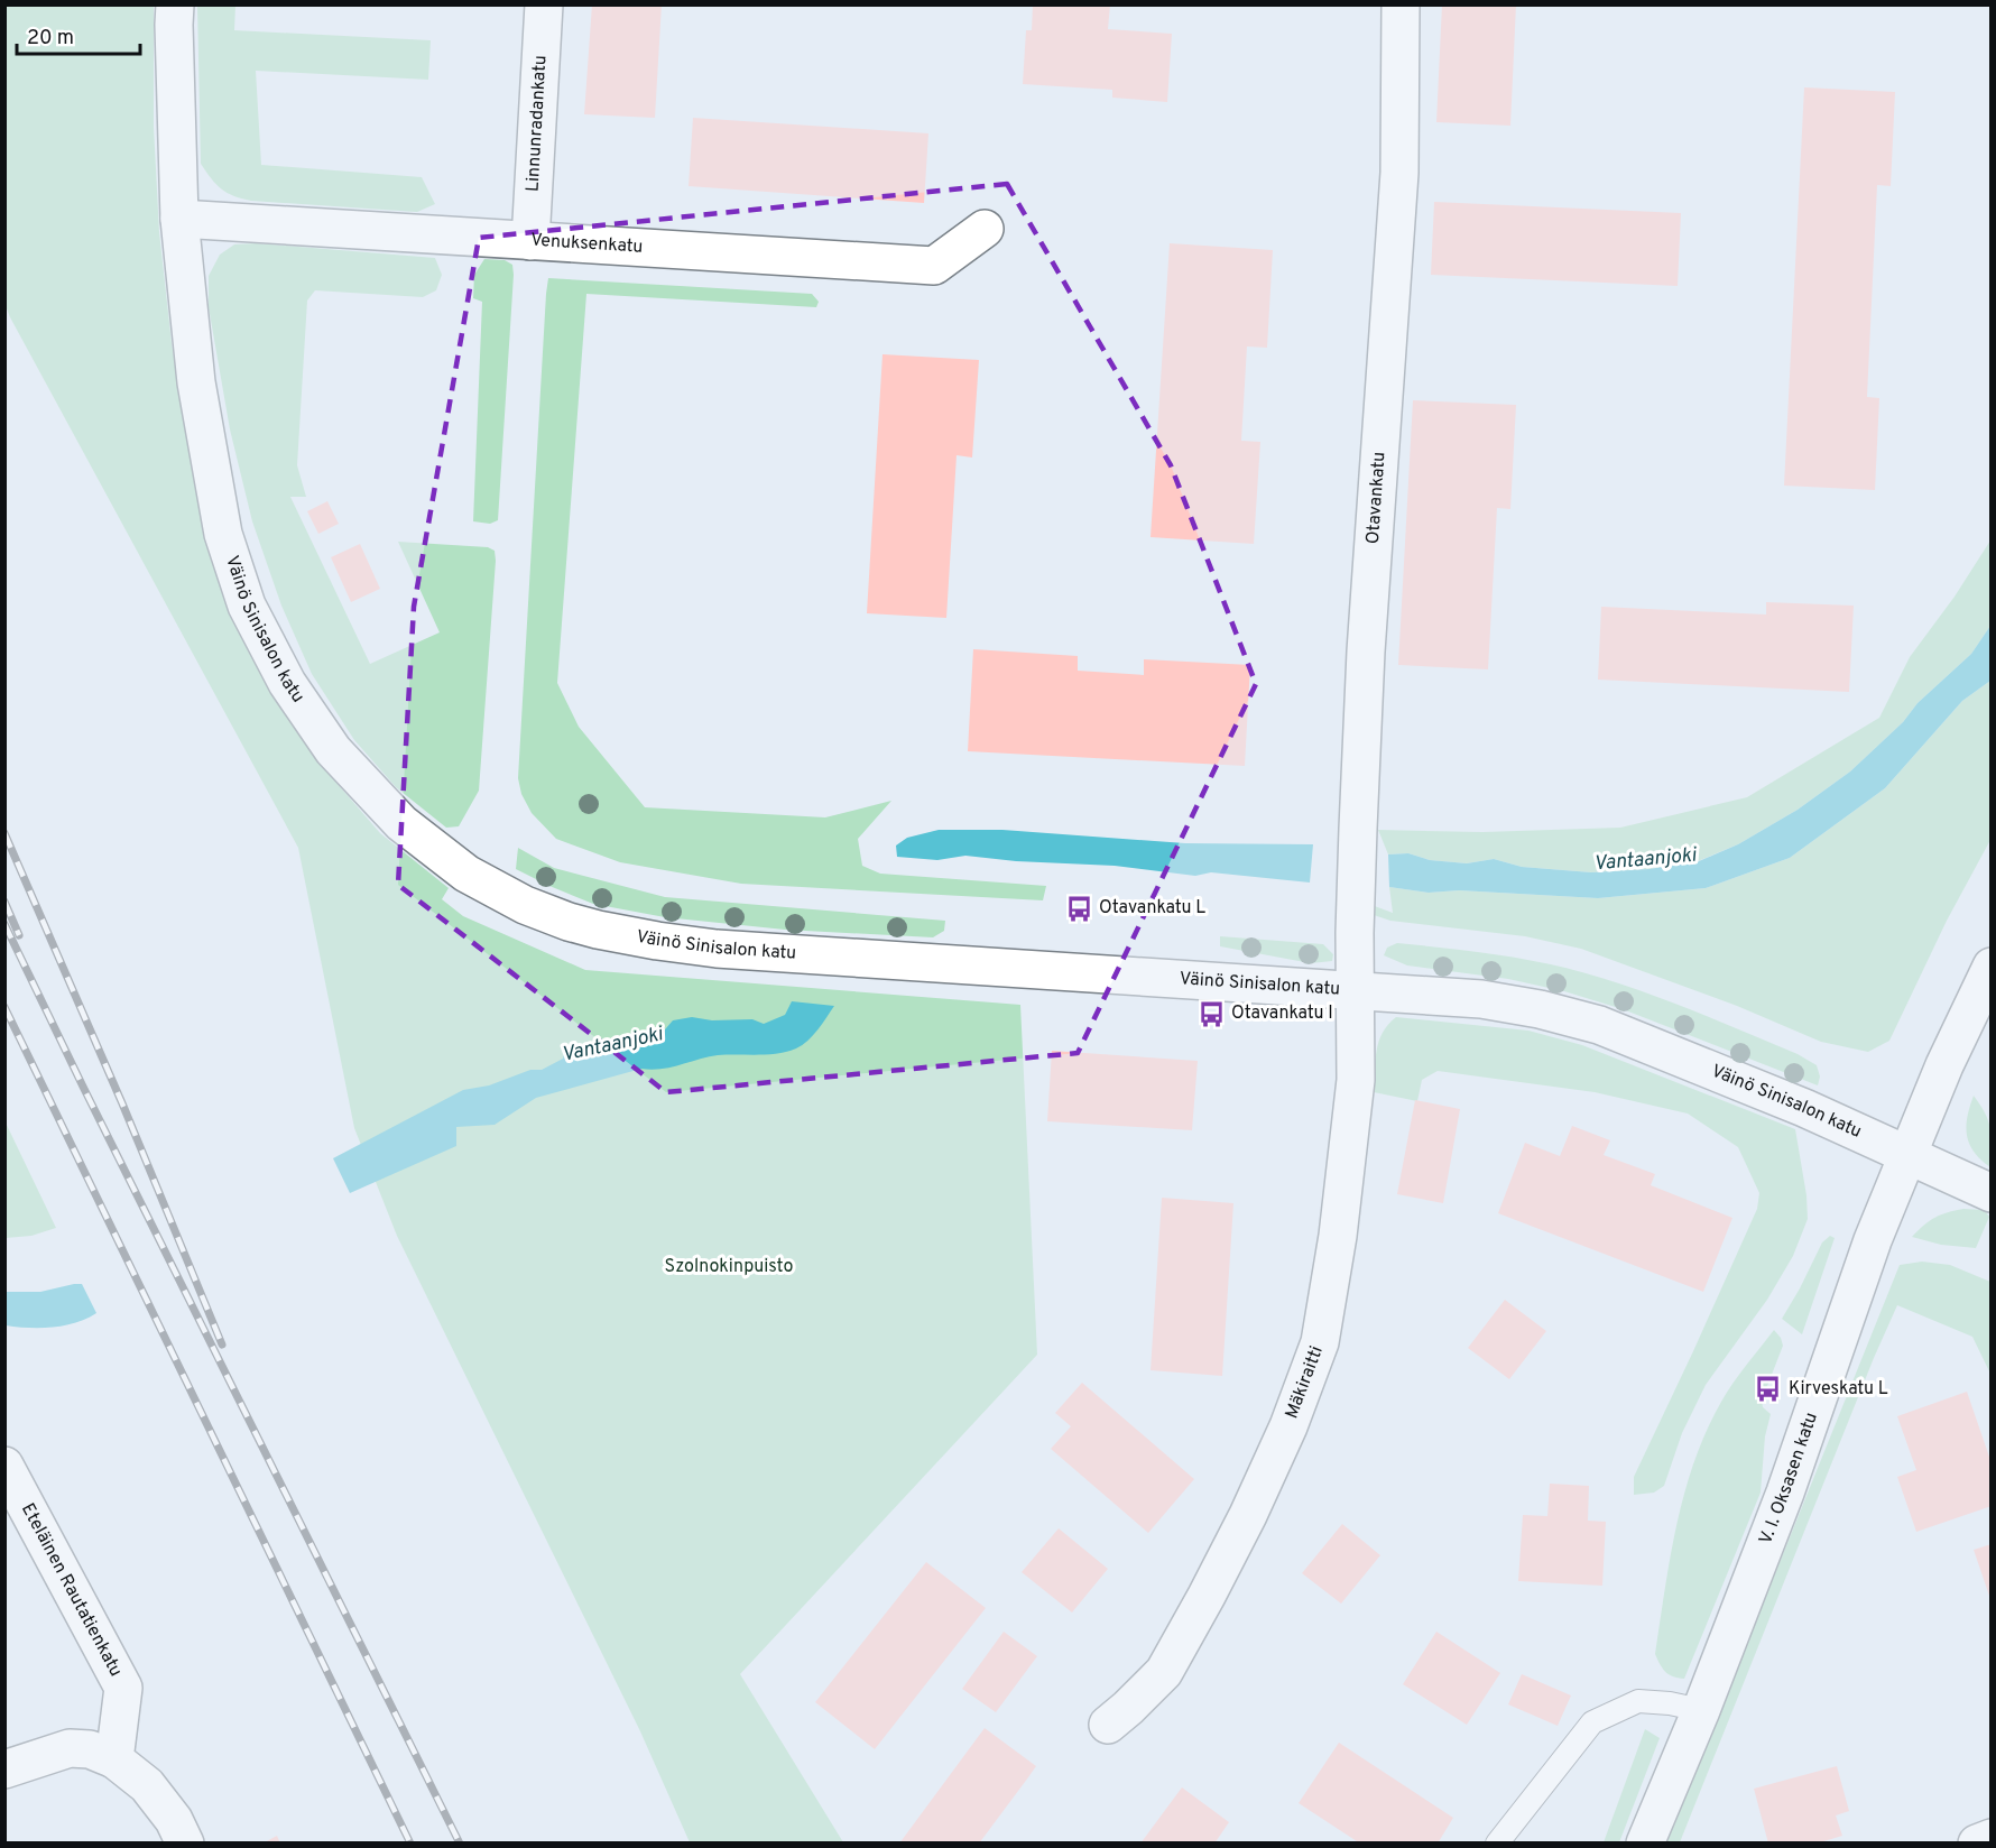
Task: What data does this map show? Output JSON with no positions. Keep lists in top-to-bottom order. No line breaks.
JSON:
{"streets":{"street":["Linnunradankatu","Venuksenkatu","Otavankatu","Väinö Sinisalon katu","Mäkiraitti","V. I. Oksasen katu","Eteläinen Rautatienkatu"]},"crossings":[["Linnunradankatu","Venuksenkatu"],["Venuksenkatu","Väinö Sinisalon katu"],["Otavankatu","Väinö Sinisalon katu"],["Otavankatu","Mäkiraitti"],["Väinö Sinisalon katu","Mäkiraitti"],["Väinö Sinisalon katu","V. I. Oksasen katu"]],"water":["Vantaanjoki"],"parks":["Szolnokinpuisto"],"places":{"bus stop":["Otavankatu L","Otavankatu I","Kirveskatu L"]},"scale_bar":"20 m"}
